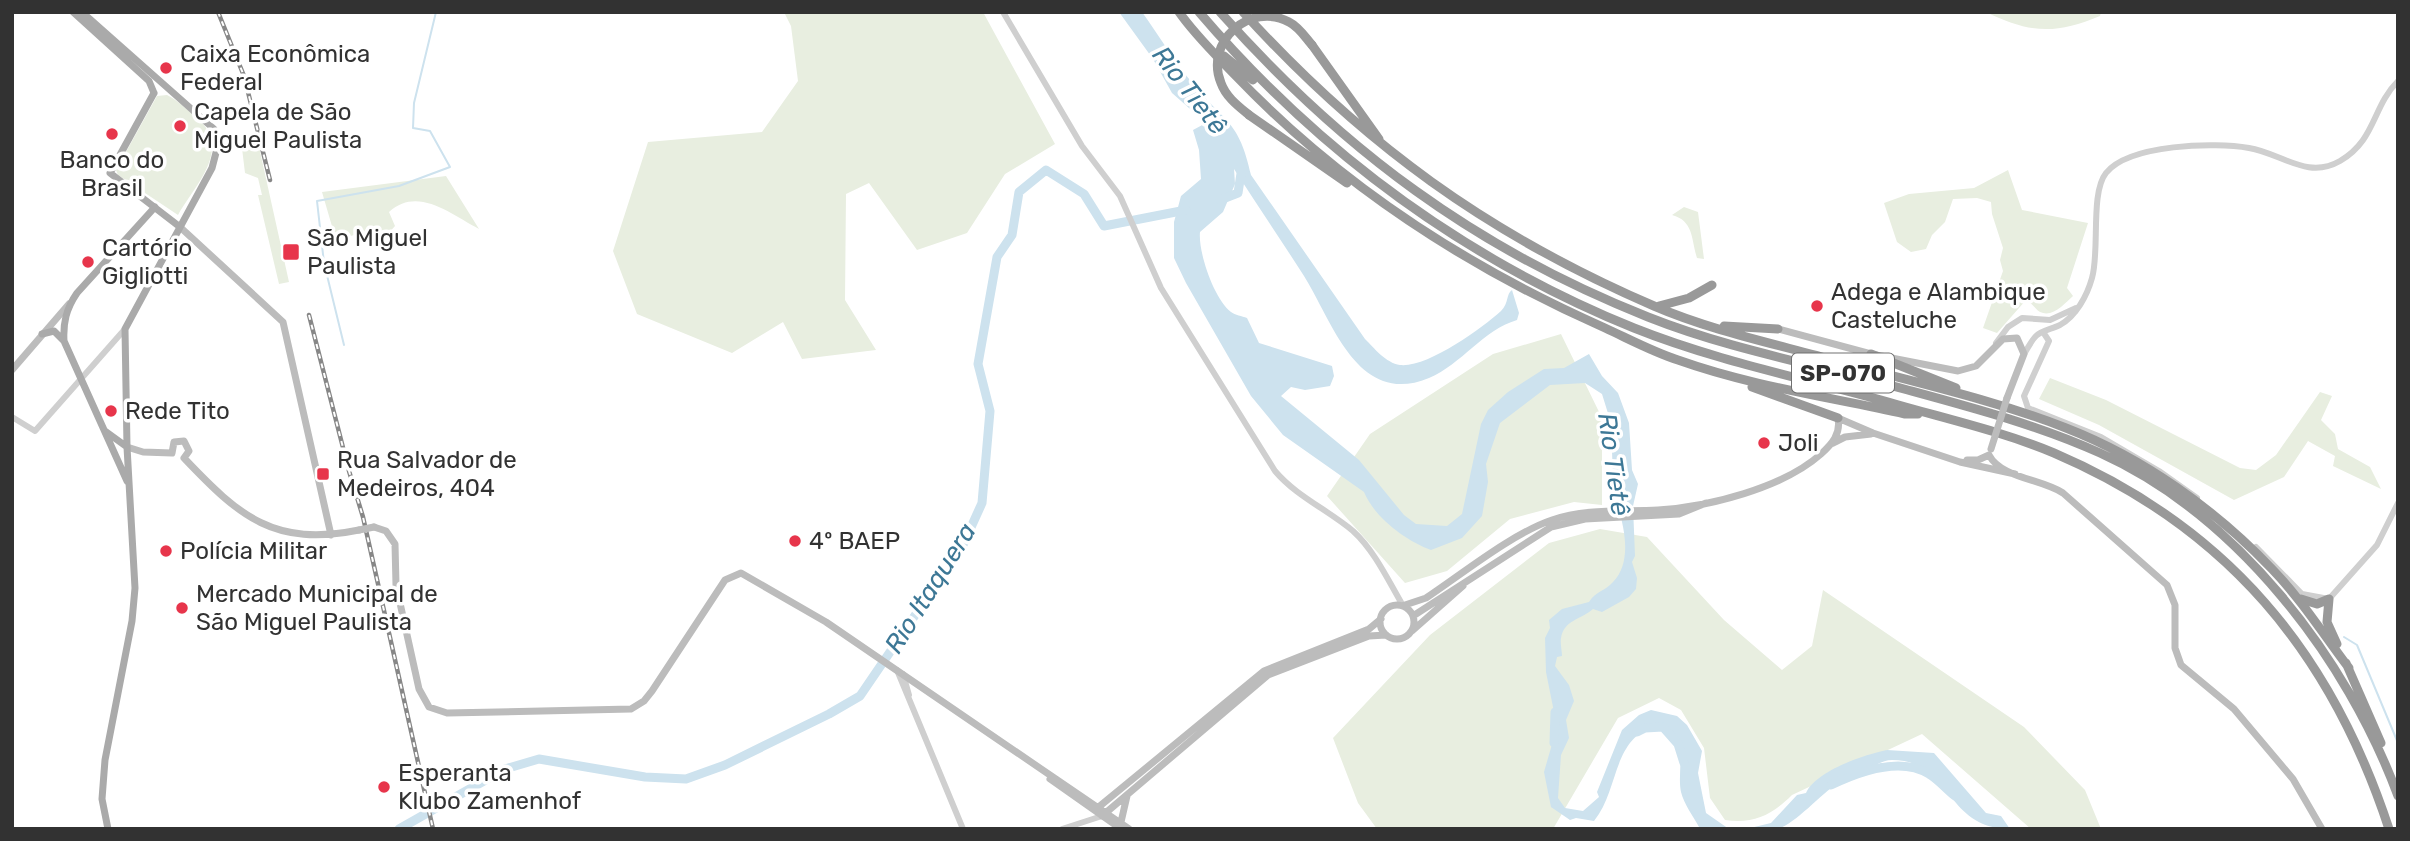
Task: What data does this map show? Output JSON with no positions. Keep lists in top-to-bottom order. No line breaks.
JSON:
{"streets":{"highway":["SP-070"]},"water":["Rio Tietê","Rio Itaquera"],"places":{"other":["Caixa Econômica Federal","Capela de São Miguel Paulista","Banco do Brasil","Cartório Gigliotti","Adega e Alambique Casteluche","Rede Tito","Joli","4º BAEP","Polícia Militar","Mercado Municipal de São Miguel Paulista","Esperanta Klubo Zamenhof"],"transit":["São Miguel Paulista","Rua Salvador de Medeiros, 404"]}}
